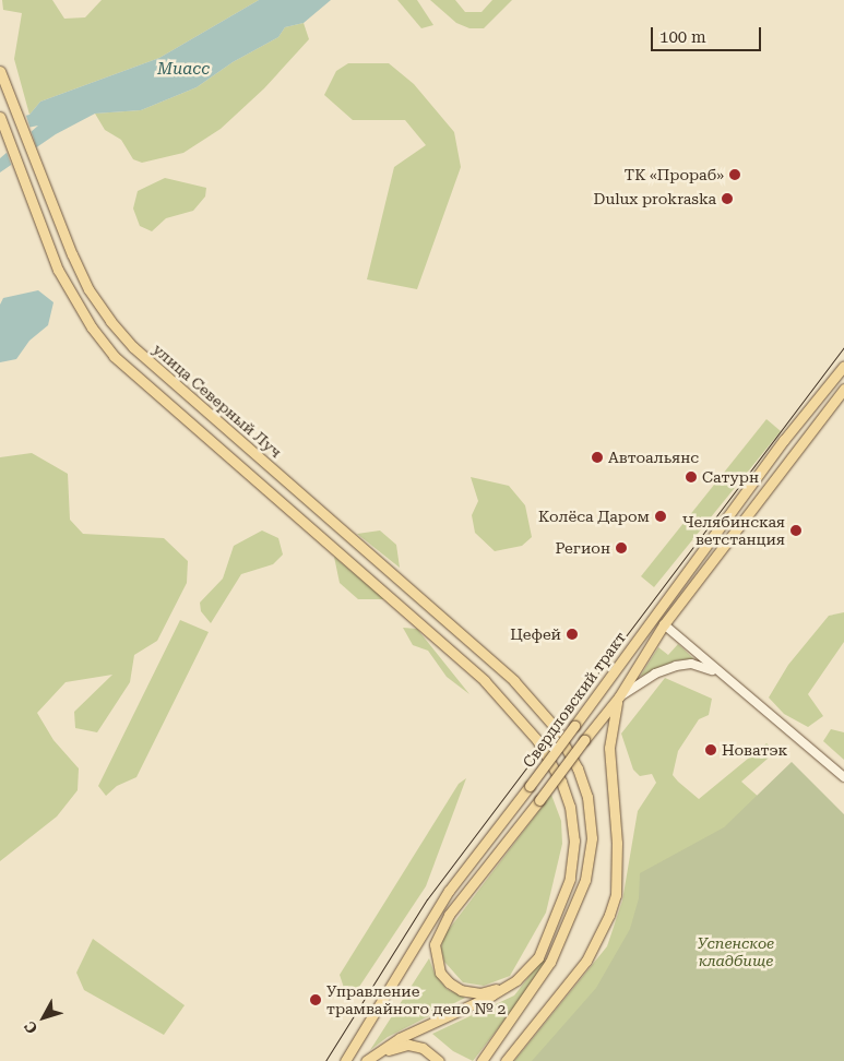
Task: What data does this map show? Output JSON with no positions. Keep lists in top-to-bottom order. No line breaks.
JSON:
{"streets":{"main road":["улица Северный Луч","Свердловский тракт"]},"water":["Миасс"],"parks":["Успенское кладбище"],"places":["ТК «Прораб»","Dulux prokraska","Автоальянс","Сатурн","Колёса Даром","Челябинская ветстанция","Регион","Цефей","Новатэк","Управление трамвайного депо № 2"],"scale_bar":"100 m","north":"bottom left"}
